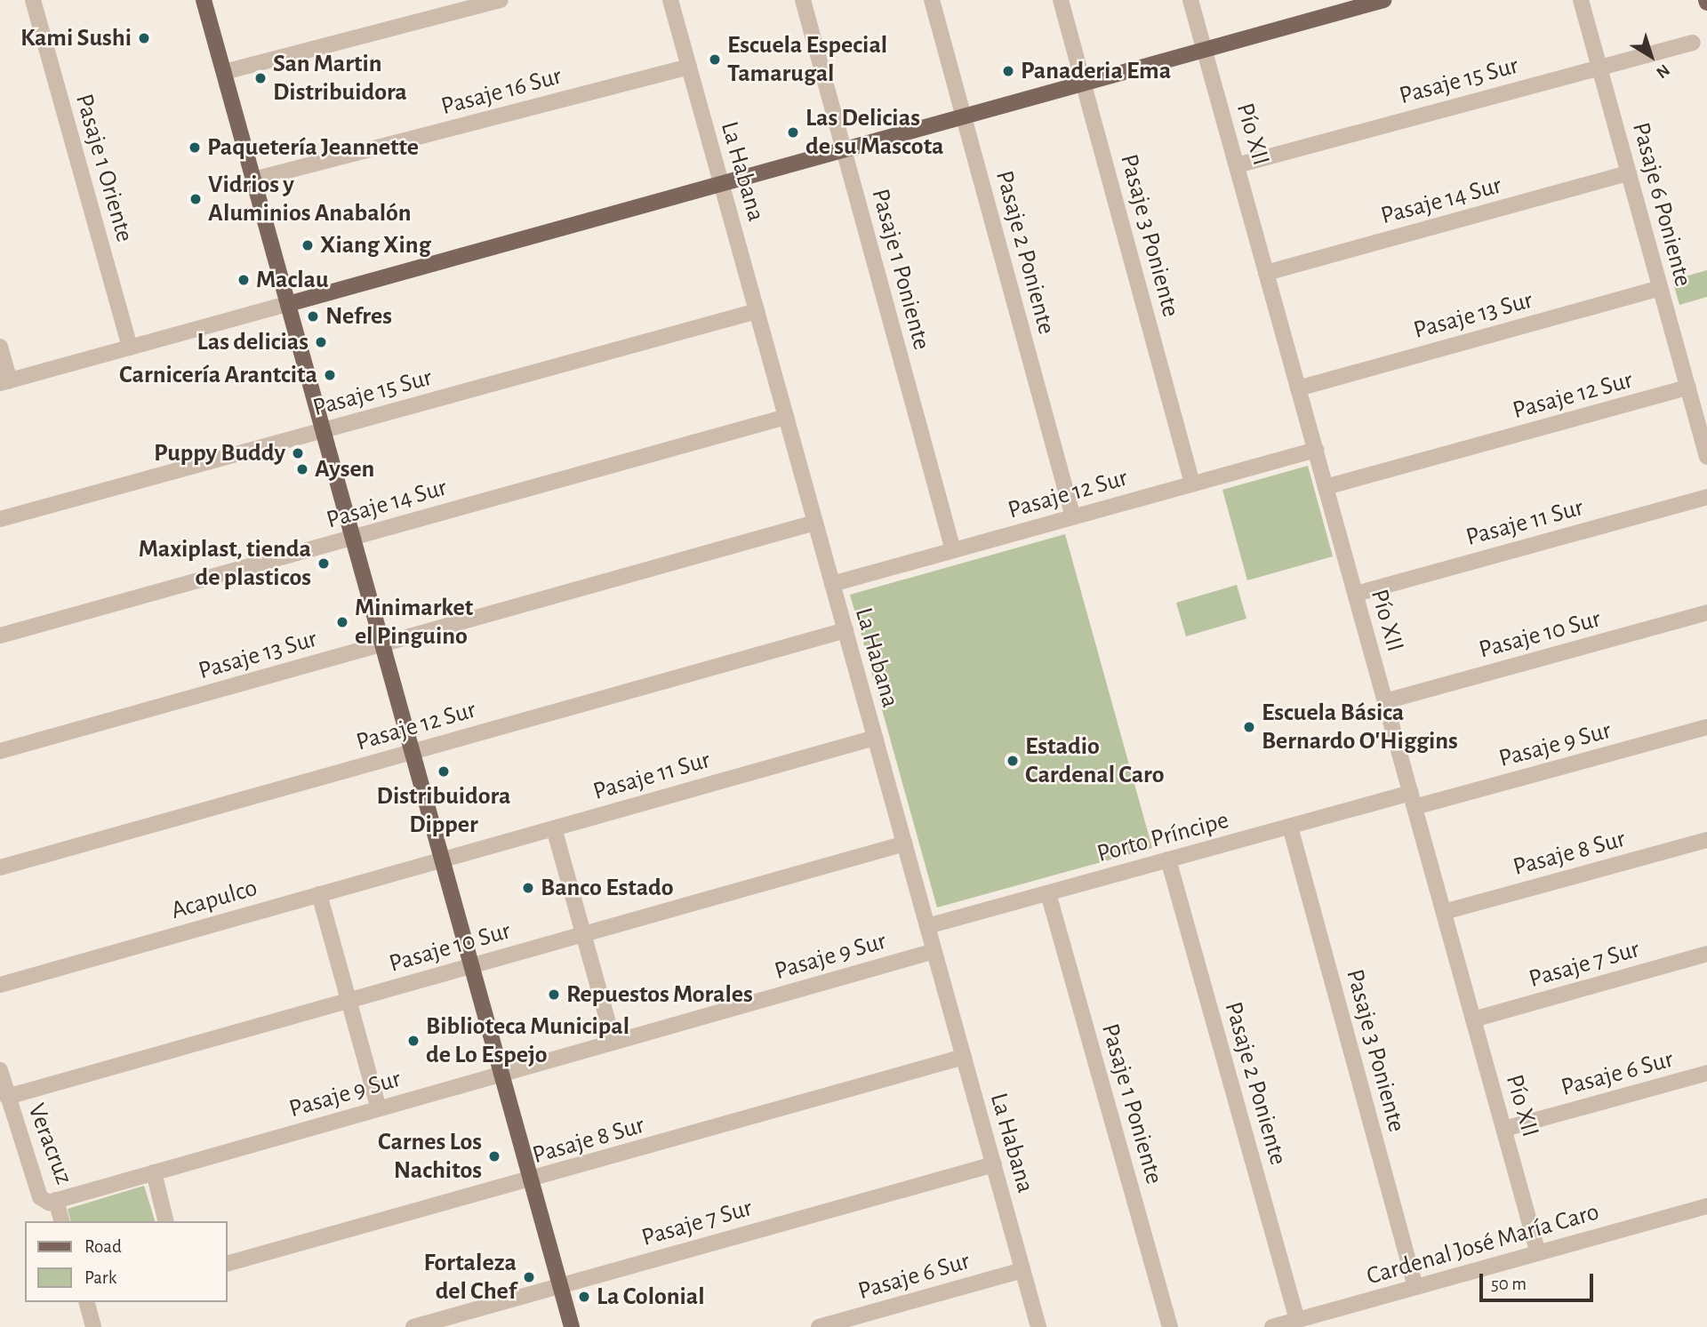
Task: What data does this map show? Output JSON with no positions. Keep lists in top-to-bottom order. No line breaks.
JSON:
{"streets":{"street":["Pasaje 15 Sur","Pasaje 16 Sur","Pío XII","Pasaje 1 Oriente","La Habana","Pasaje 14 Sur","Pasaje 6 Poniente","Pasaje 3 Poniente","Pasaje 2 Poniente","Pasaje 1 Poniente","Pasaje 13 Sur","Pasaje 12 Sur","Pasaje 11 Sur","Pasaje 10 Sur","Pasaje 9 Sur","Porto Príncipe","Pasaje 8 Sur","Acapulco","Pasaje 7 Sur","Pasaje 6 Sur","Veracruz","Cardenal José María Caro"]},"crossings":[["Pasaje 15 Sur","Pío XII"],["Pasaje 15 Sur","La Habana"],["Pasaje 15 Sur","Pasaje 6 Poniente"],["Pasaje 16 Sur","La Habana"],["Pío XII","Pasaje 14 Sur"],["Pío XII","Pasaje 13 Sur"],["Pío XII","Pasaje 12 Sur"],["Pío XII","Pasaje 11 Sur"],["Pío XII","Pasaje 10 Sur"],["Pío XII","Pasaje 9 Sur"],["Pío XII","Porto Príncipe"],["Pío XII","Pasaje 8 Sur"],["Pío XII","Pasaje 7 Sur"],["Pío XII","Pasaje 6 Sur"],["Pío XII","Cardenal José María Caro"],["La Habana","Pasaje 14 Sur"],["La Habana","Pasaje 13 Sur"],["La Habana","Pasaje 12 Sur"],["La Habana","Pasaje 11 Sur"],["La Habana","Pasaje 10 Sur"],["La Habana","Pasaje 9 Sur"],["La Habana","Porto Príncipe"],["La Habana","Pasaje 8 Sur"],["La Habana","Pasaje 7 Sur"],["La Habana","Pasaje 6 Sur"],["Pasaje 14 Sur","Pasaje 6 Poniente"],["Pasaje 6 Poniente","Pasaje 13 Sur"],["Pasaje 6 Poniente","Pasaje 12 Sur"],["Pasaje 3 Poniente","Pasaje 12 Sur"],["Pasaje 3 Poniente","Porto Príncipe"],["Pasaje 3 Poniente","Cardenal José María Caro"],["Pasaje 2 Poniente","Pasaje 12 Sur"],["Pasaje 2 Poniente","Porto Príncipe"],["Pasaje 2 Poniente","Cardenal José María Caro"],["Pasaje 1 Poniente","Pasaje 12 Sur"],["Pasaje 1 Poniente","Porto Príncipe"],["Pasaje 11 Sur","Acapulco"],["Pasaje 10 Sur","Veracruz"],["Pasaje 9 Sur","Porto Príncipe"],["Pasaje 9 Sur","Veracruz"]],"places":["Kami Sushi","Escuela Especial Tamarugal","Panaderia Ema","San Martin Distribuidora","Las Delicias de su Mascota","Paquetería Jeannette","Vidrios y Aluminios Anabalón","Xiang Xing","Maclau","Nefres","Las delicias","Carnicería Arantcita","Puppy Buddy","Aysen","Maxiplast, tienda de plasticos","Minimarket el Pinguino","Escuela Básica Bernardo O'Higgins","Estadio Cardenal Caro","Distribuidora Dipper","Banco Estado","Repuestos Morales","Biblioteca Municipal de Lo Espejo","Carnes Los Nachitos","Fortaleza del Chef","La Colonial"],"legend":["Road","Park"],"scale_bar":"50 m","north":"bottom right"}
